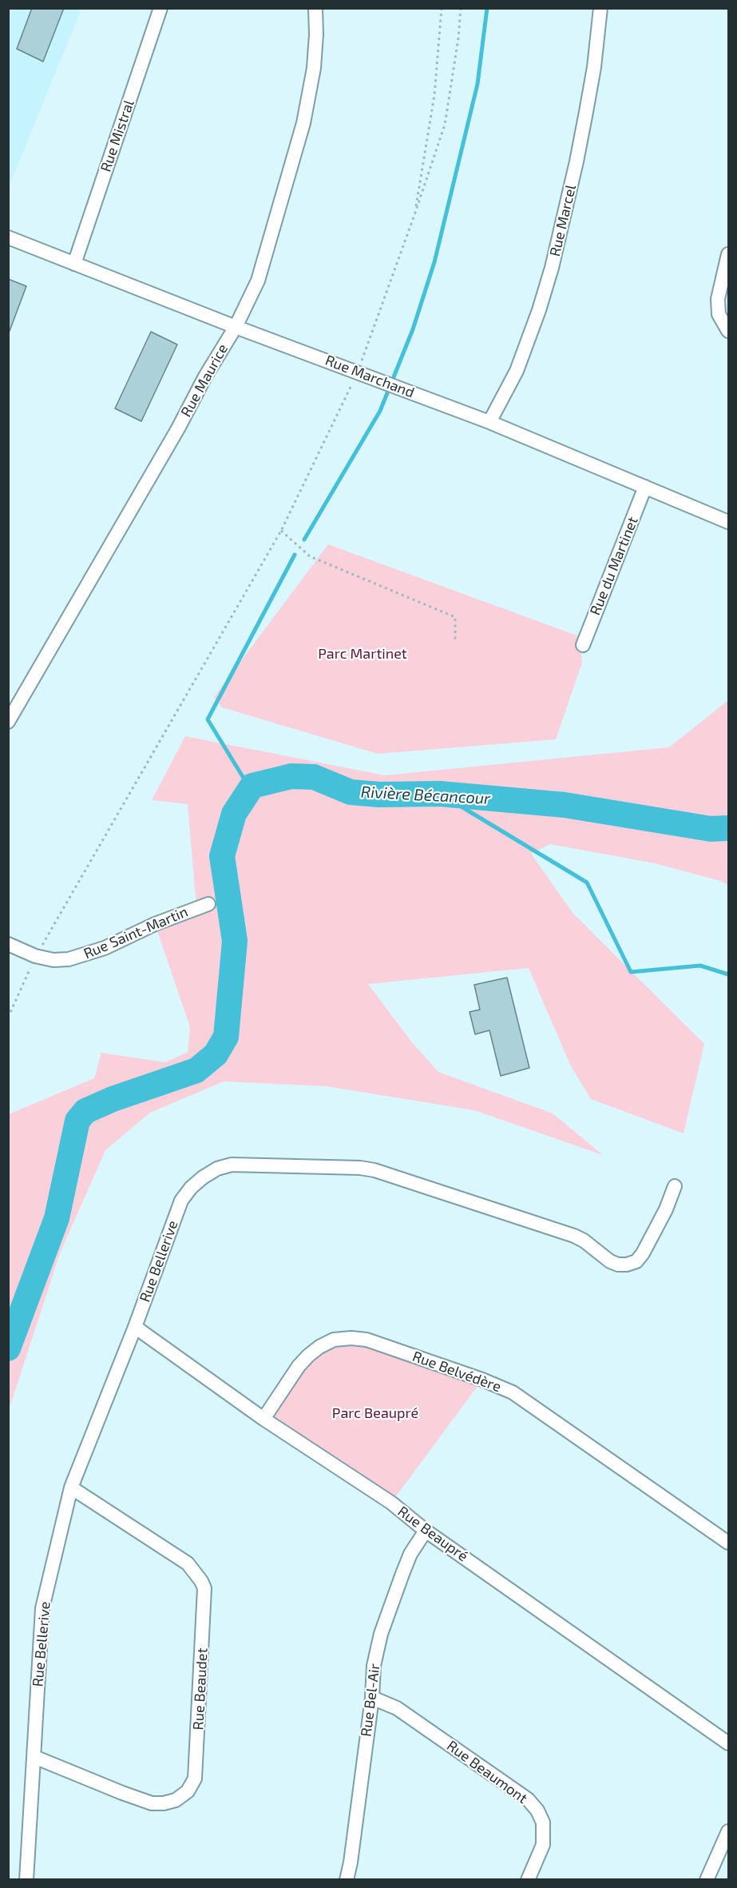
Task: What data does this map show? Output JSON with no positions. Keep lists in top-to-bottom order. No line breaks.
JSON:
{"streets":{"street":["Rue Mistral","Rue Marcel","Rue Marchand","Rue Maurice","Rue du Martinet","Rue Saint-Martin","Rue Bellerive","Rue Belvédère","Rue Beaupré","Rue Beaudet","Rue Bel-Air","Rue Beaumont"]},"crossings":[["Rue Mistral","Rue Marchand"],["Rue Marcel","Rue Marchand"],["Rue Marchand","Rue Maurice"],["Rue Marchand","Rue du Martinet"],["Rue Bellerive","Rue Beaupré"],["Rue Bellerive","Rue Beaudet"],["Rue Belvédère","Rue Beaupré"],["Rue Beaupré","Rue Bel-Air"],["Rue Bel-Air","Rue Beaumont"]],"water":["Rivière Bécancour"],"parks":["Parc Martinet","Parc Beaupré"]}
